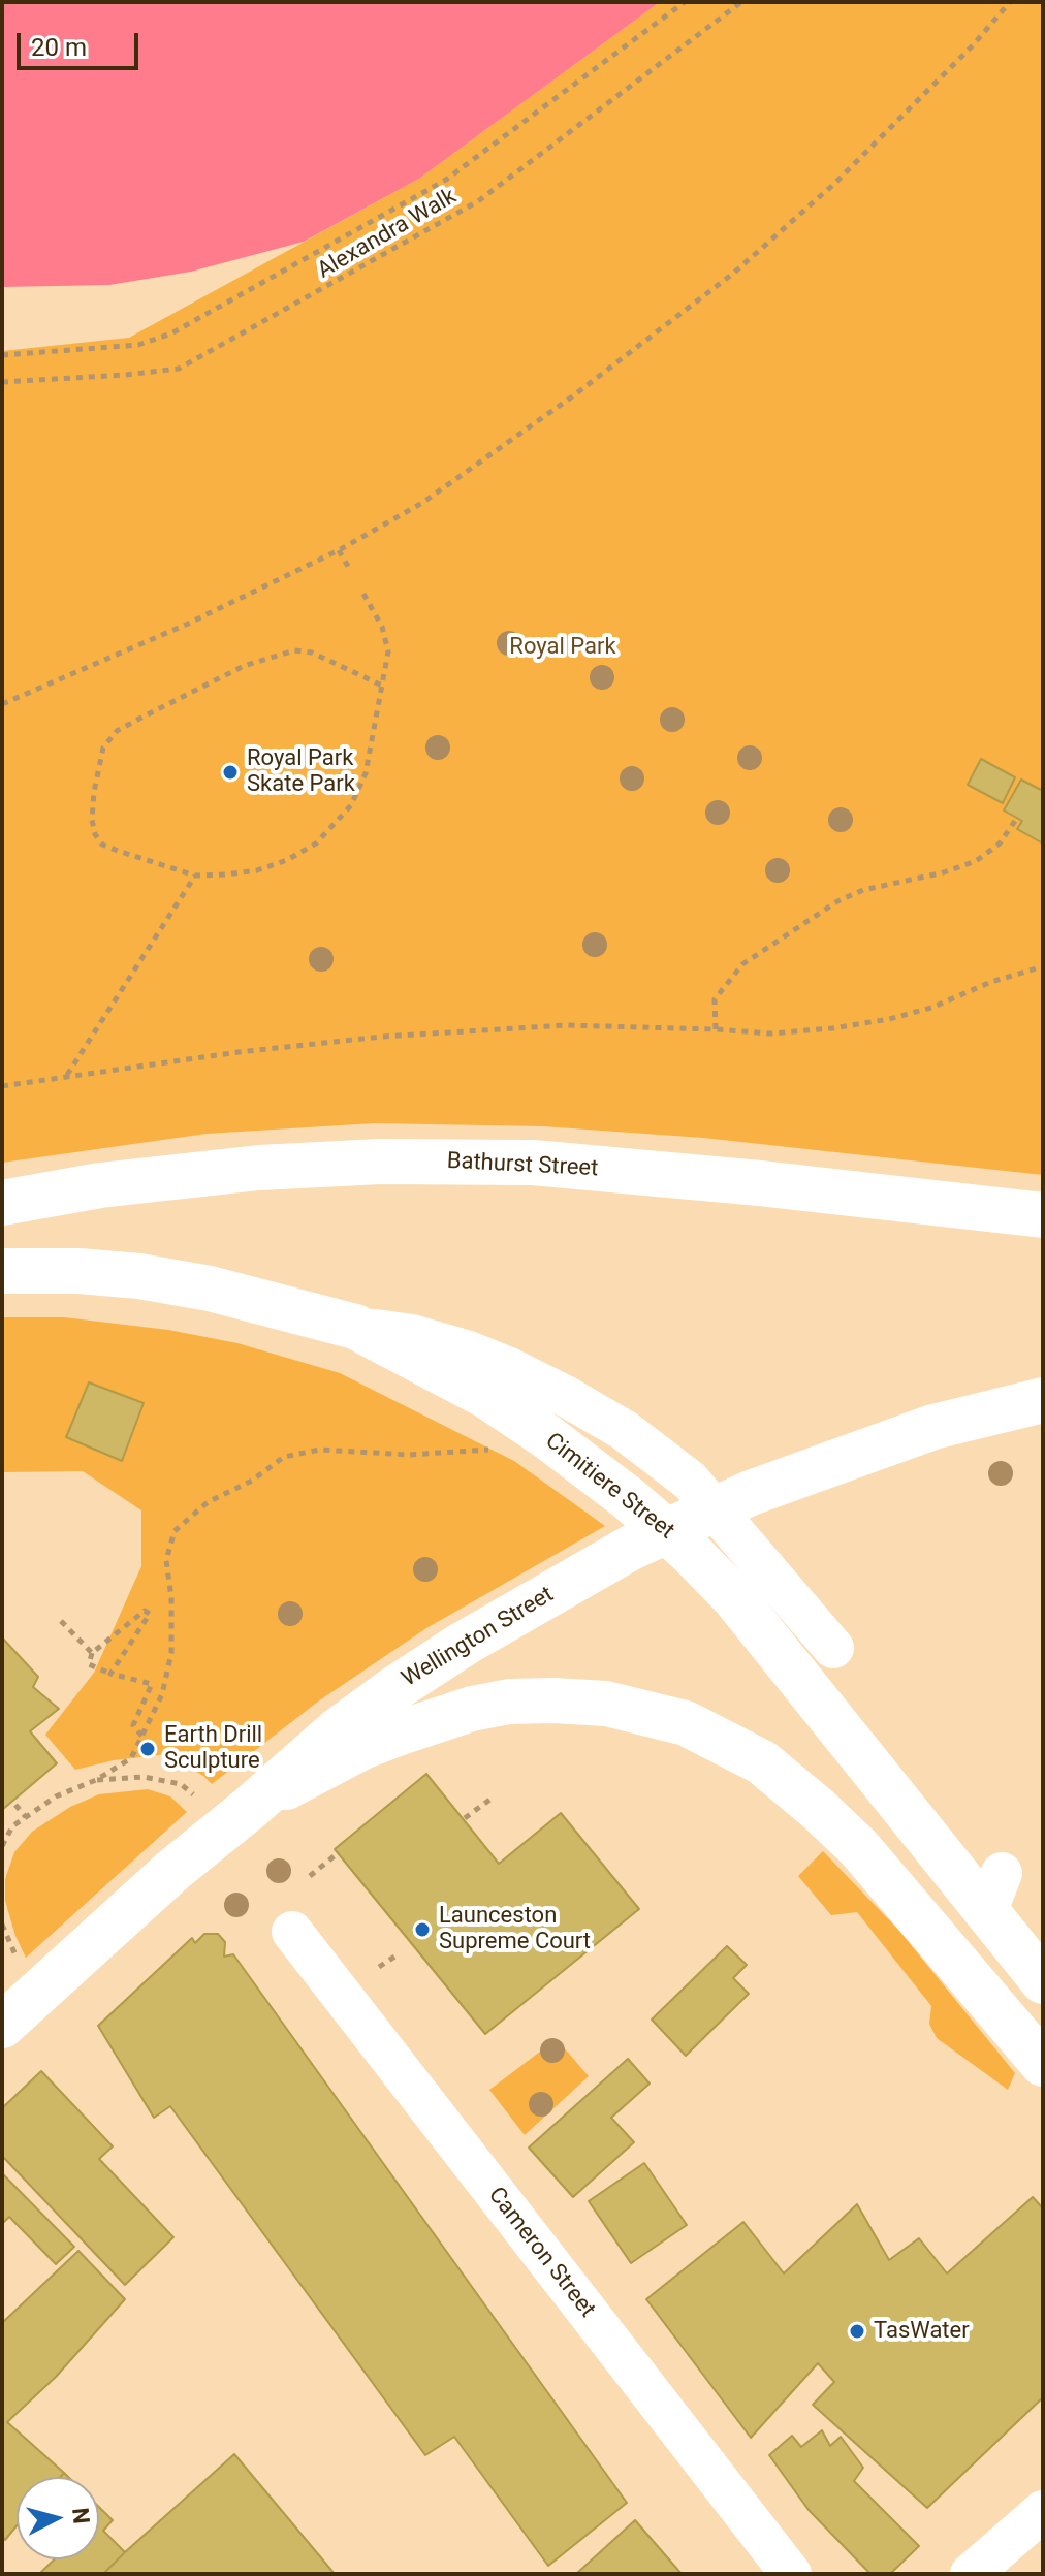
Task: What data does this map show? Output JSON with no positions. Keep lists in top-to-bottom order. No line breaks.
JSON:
{"streets":{"main road":["Bathurst Street","Cimitiere Street","Wellington Street"],"street":["Cameron Street"],"path":["Alexandra Walk"]},"parks":["Royal Park"],"places":["Royal Park Skate Park","Earth Drill Sculpture","Launceston Supreme Court","TasWater"],"scale_bar":"20 m","north":"right"}
